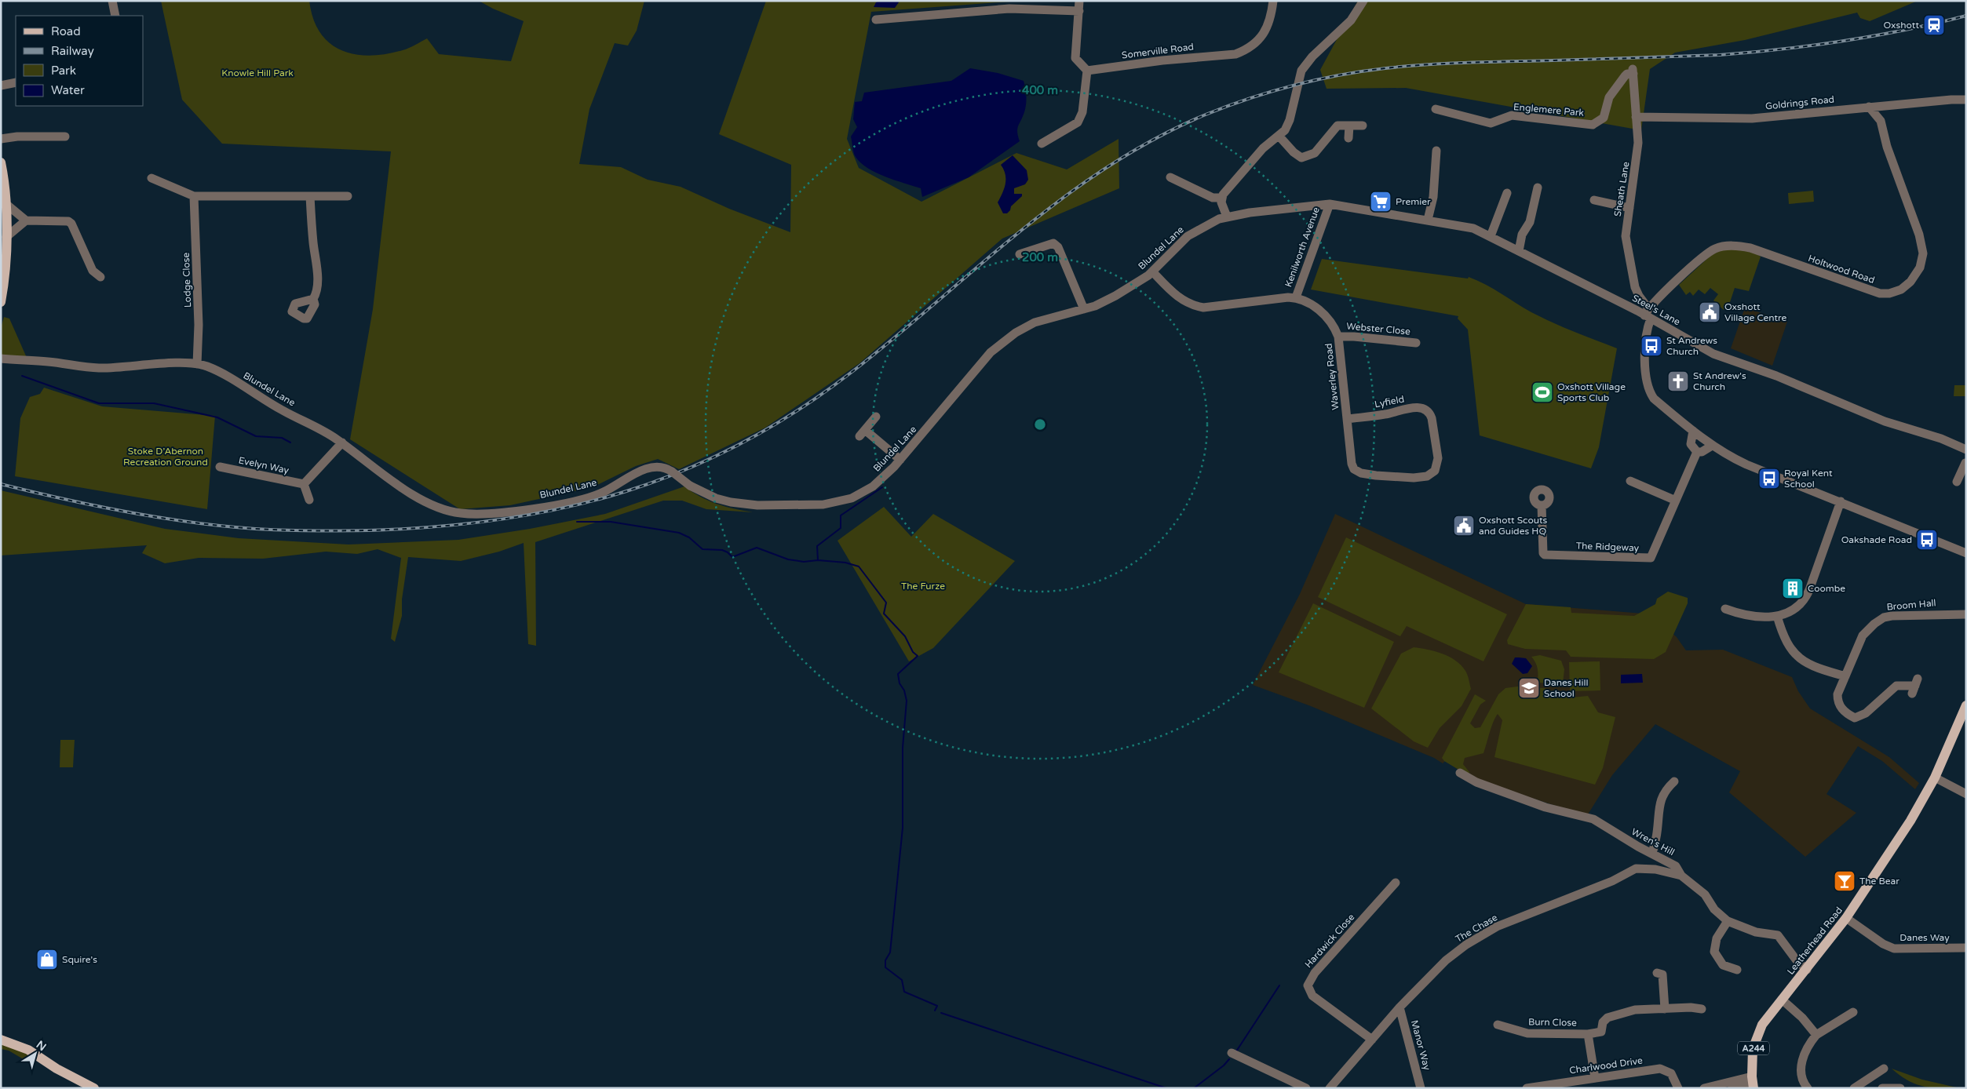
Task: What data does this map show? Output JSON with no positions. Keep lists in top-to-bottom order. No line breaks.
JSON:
{"streets":{"main road":["Leatherhead Road","A244"],"street":["Somerville Road","Goldrings Road","Englemere Park","Sheath Lane","Kenilworth Avenue","Blundel Lane","Holtwood Road","Lodge Close","Steel's Lane","Webster Close","Waverley Road","Lyfield","Evelyn Way","The Ridgeway","Broom Hall","Wren's Hill","The Chase","Danes Way","Hardwick Close","Burn Close","Manor Way","Charlwood Drive"]},"crossings":[["Goldrings Road","Sheath Lane"],["Goldrings Road","Holtwood Road"],["Englemere Park","Sheath Lane"],["Sheath Lane","Holtwood Road"],["Sheath Lane","Steel's Lane"],["Kenilworth Avenue","Blundel Lane"],["Kenilworth Avenue","Steel's Lane"],["Kenilworth Avenue","Waverley Road"],["Blundel Lane","Lodge Close"],["Blundel Lane","Steel's Lane"],["Holtwood Road","Steel's Lane"],["Webster Close","Waverley Road"],["Waverley Road","Lyfield"],["Wren's Hill","The Chase"],["Wren's Hill","Leatherhead Road"],["The Chase","Hardwick Close"],["The Chase","Manor Way"],["Danes Way","Leatherhead Road"],["Burn Close","Charlwood Drive"]],"parks":["Knowle Hill Park","Stoke D’Abernon Recreation Ground","The Furze"],"places":{"station":["Oxshott"],"supermarket":["Premier"],"public building":["Oxshott Village Centre","Oxshott Scouts and Guides HQ"],"bus stop":["St Andrews Church","Royal Kent School","Oakshade Road"],"church":["St Andrew's Church"],"sports":["Oxshott Village Sports Club"],"building":["Coombe"],"school or university":["Danes Hill School"],"bar":["The Bear"],"shop":["Squire's"]},"legend":["Road","Railway","Park","Water"],"north":"top right","rings":["400 m","200 m"]}
